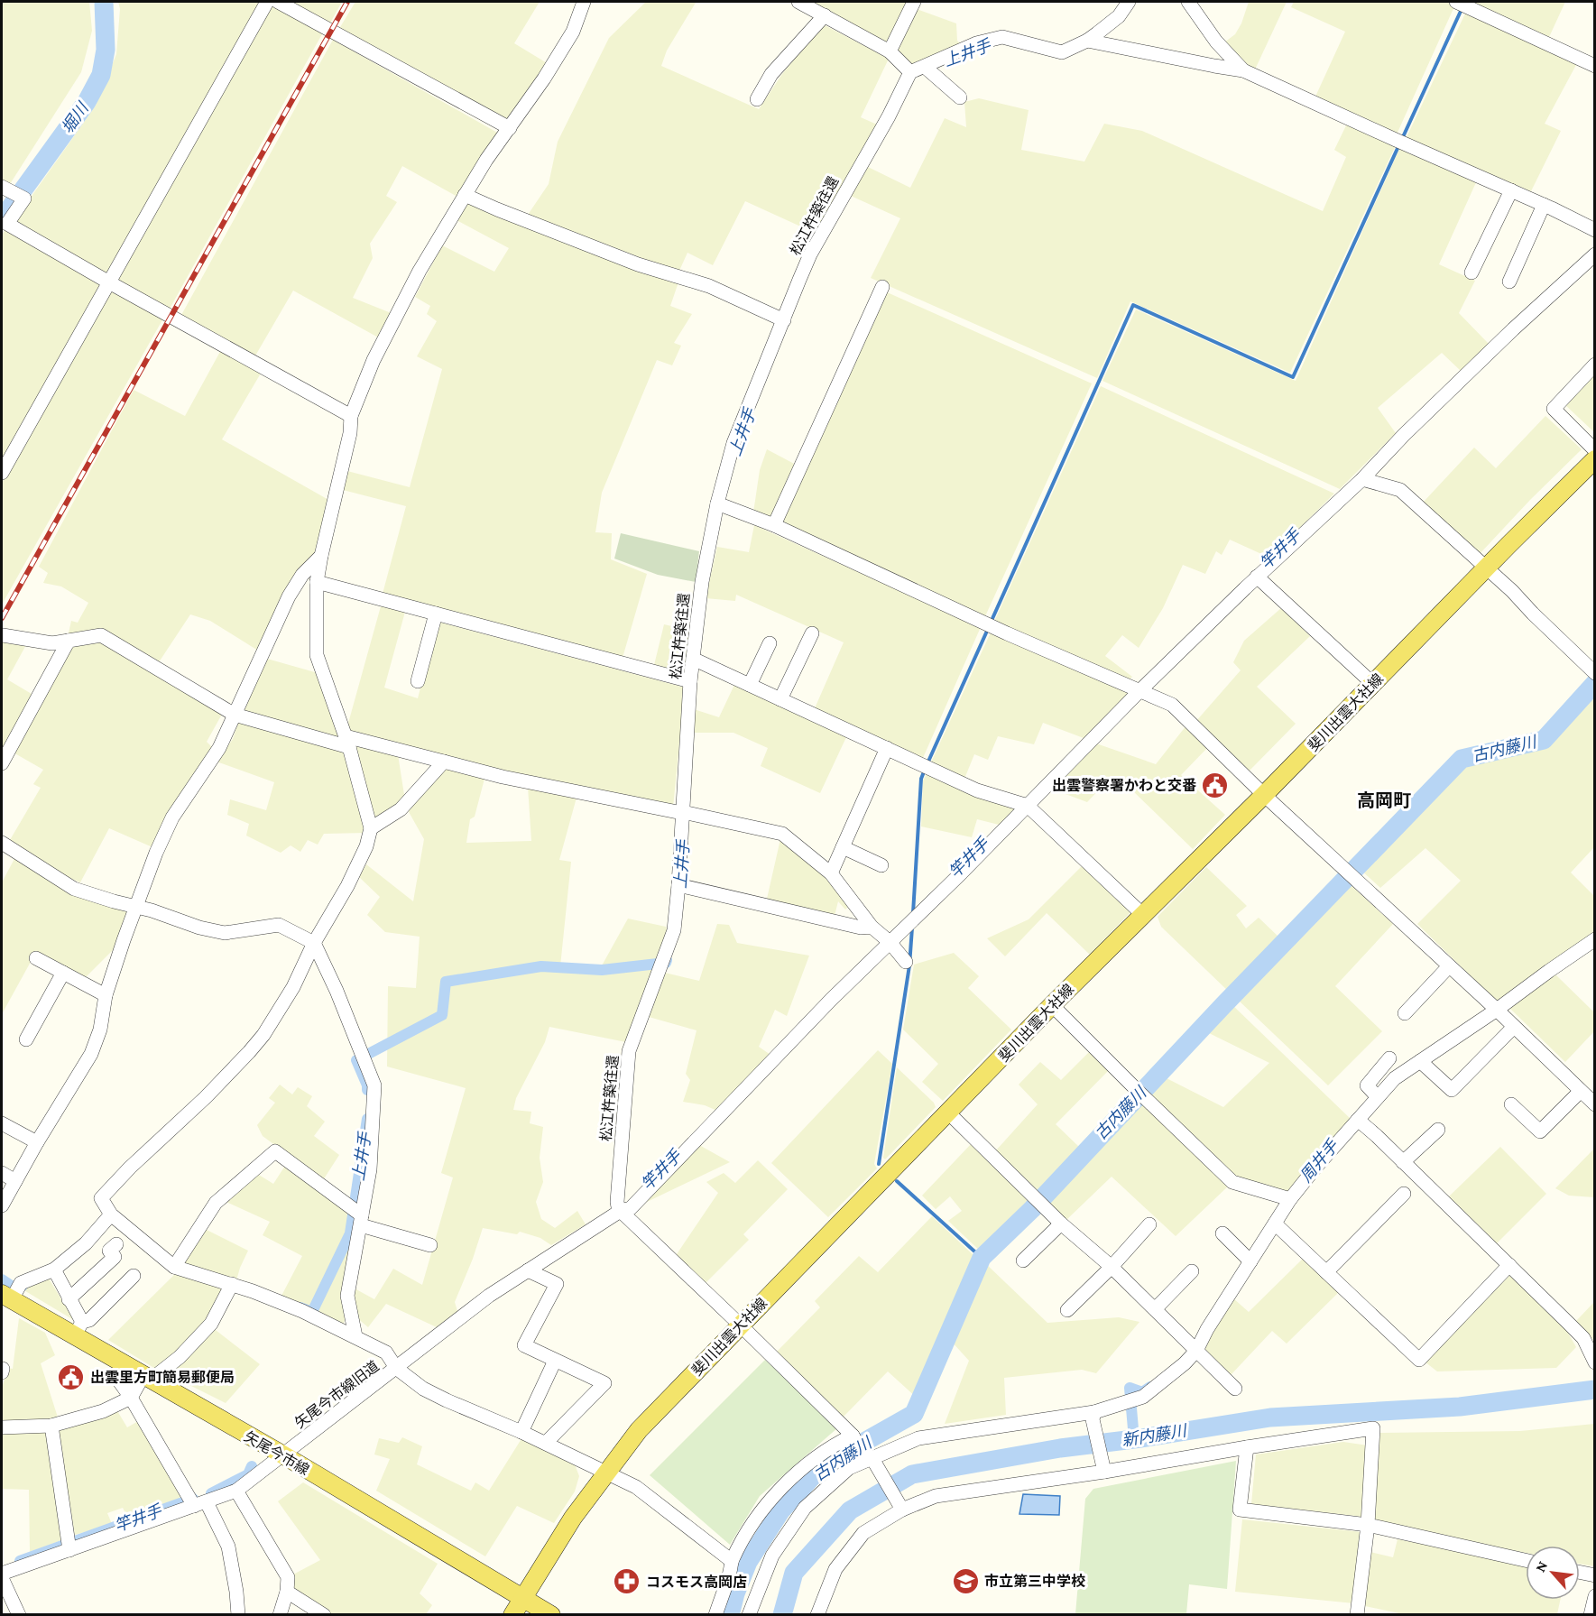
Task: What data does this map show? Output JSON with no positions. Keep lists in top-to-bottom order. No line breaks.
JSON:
{"streets":{"main road":["斐川出雲大社線","矢尾今市線"],"street":["松江杵築往還","矢尾今市線旧道"]},"crossings":[["斐川出雲大社線","矢尾今市線旧道"],["斐川出雲大社線","矢尾今市線"],["矢尾今市線旧道","矢尾今市線"]],"districts":["高岡町"],"water":["上井手","堀川","竿井手","古内藤川","周井手","新内藤川"],"places":{"public building":["出雲警察署かわと交番","出雲里方町簡易郵便局"],"school or university":["市立第三中学校"],"pharmacy":["コスモス高岡店"]},"north":"top left"}
